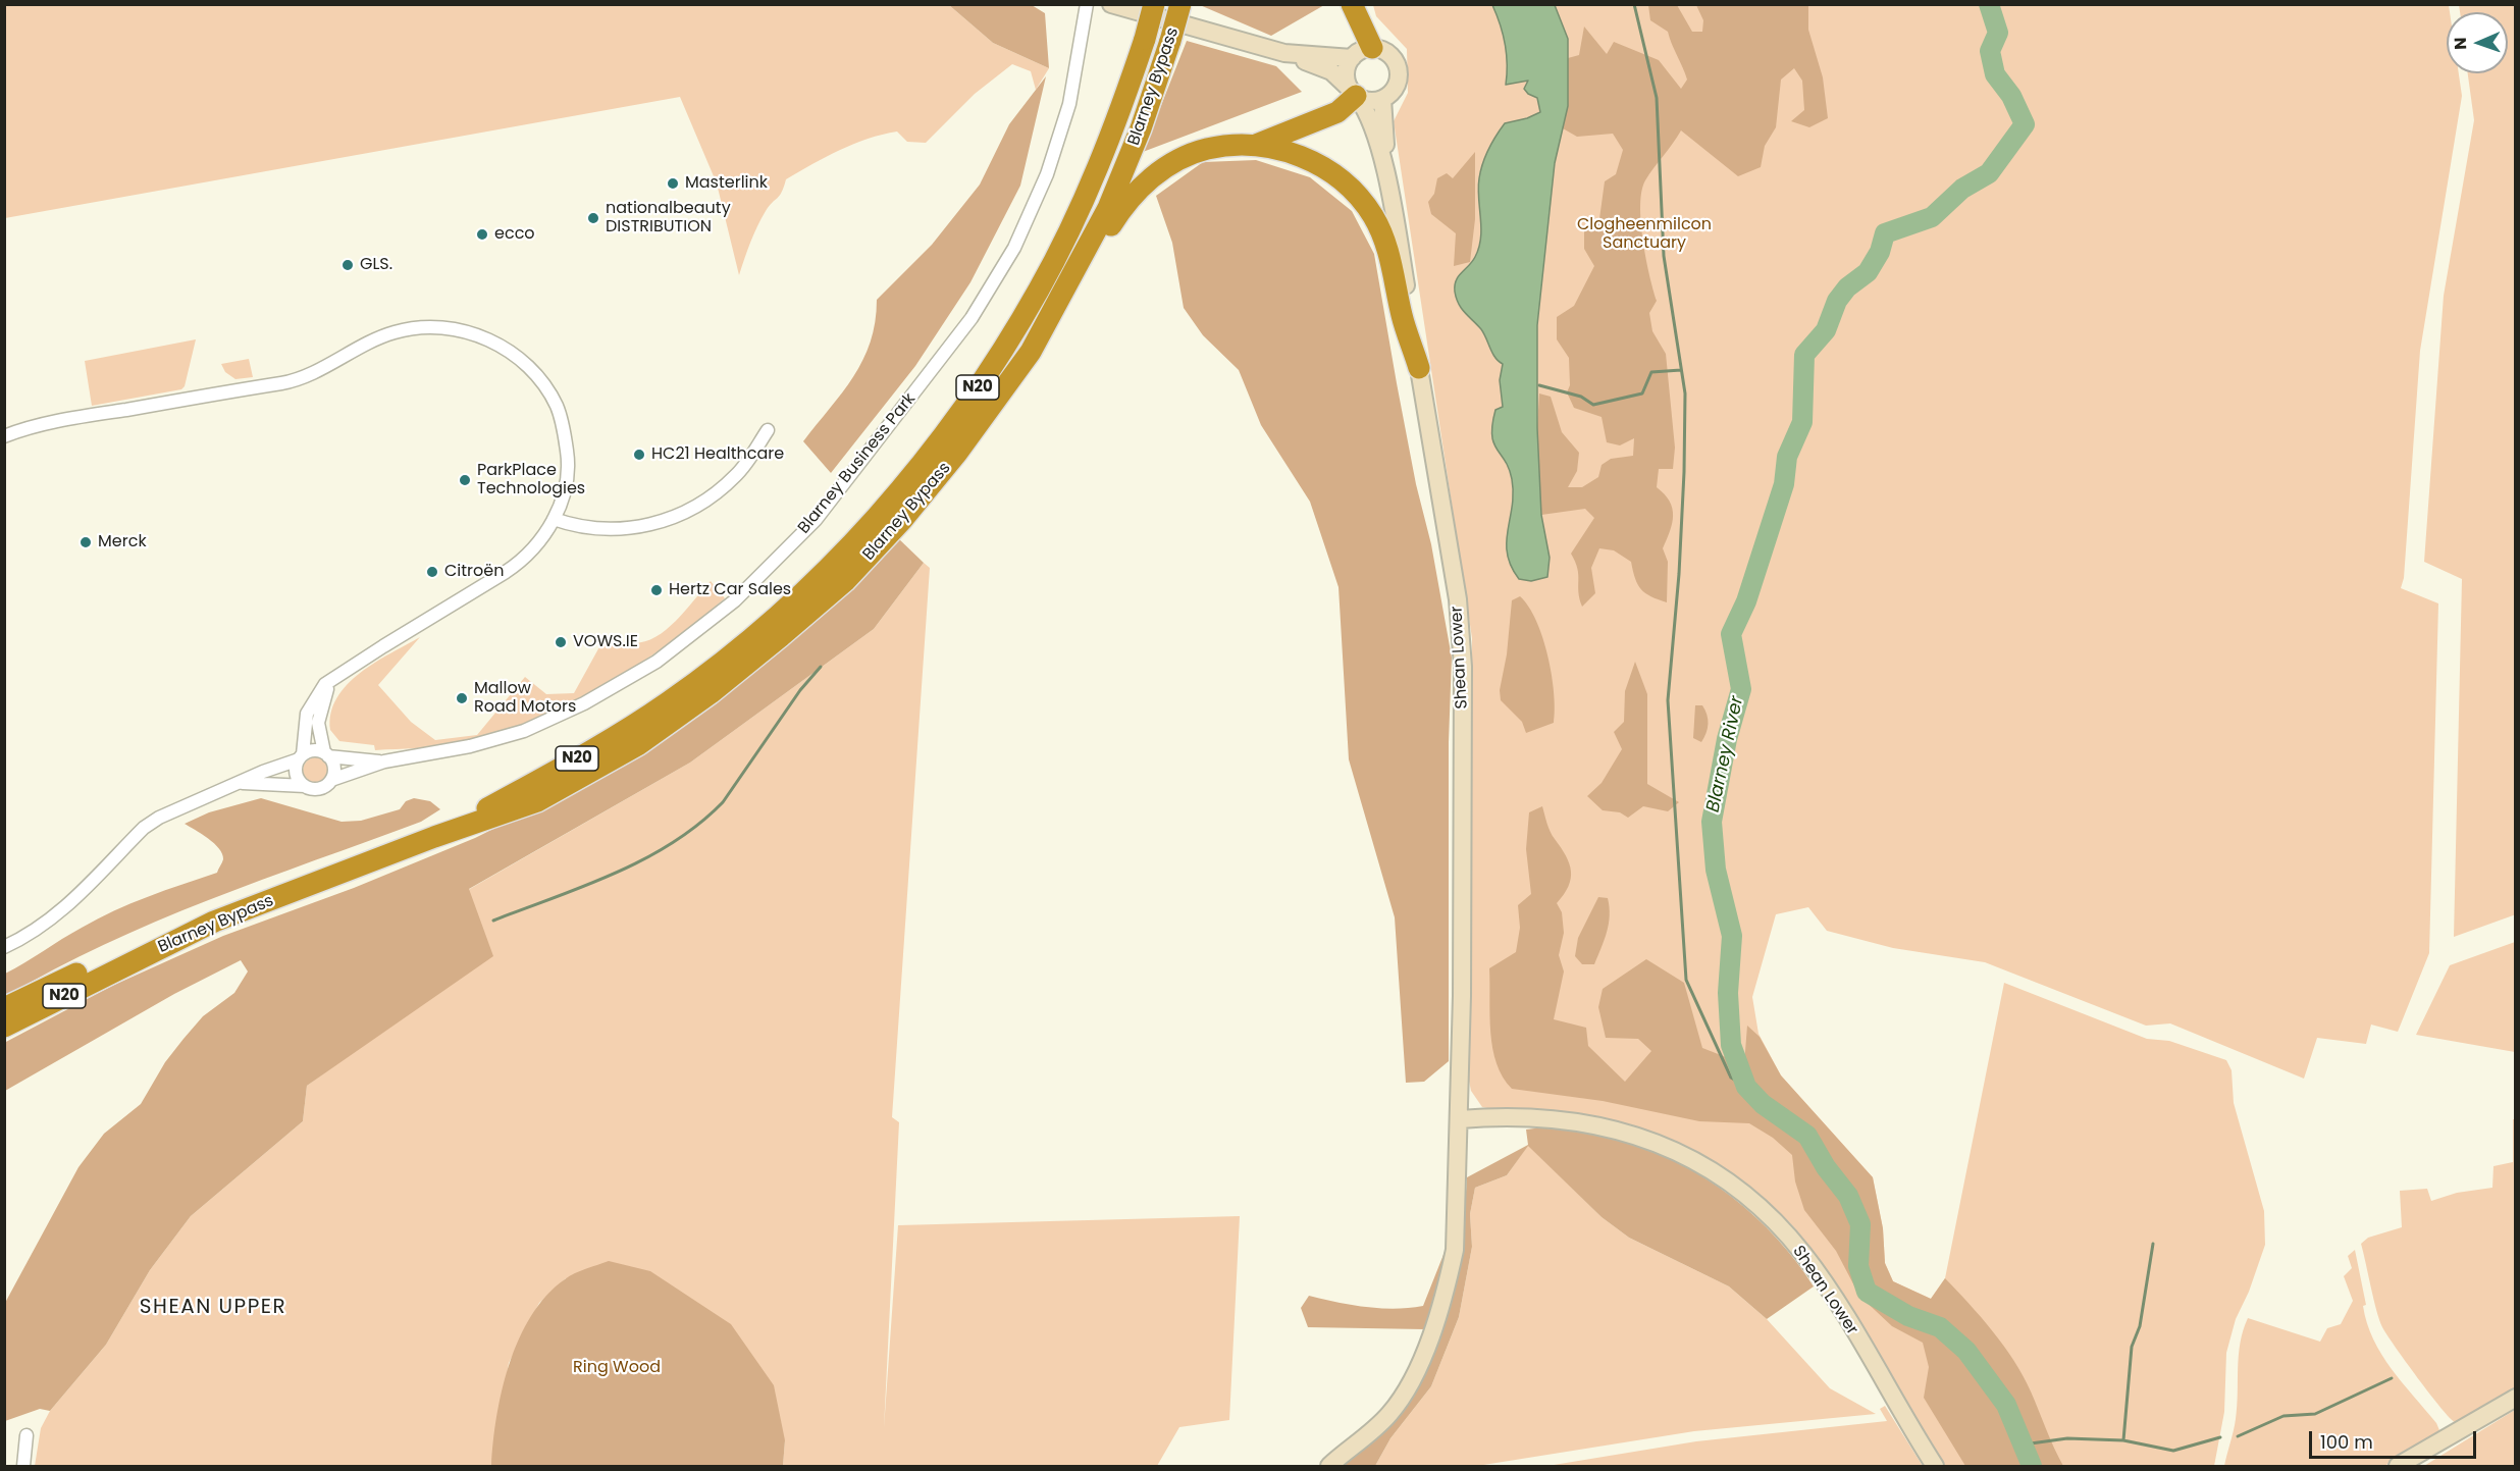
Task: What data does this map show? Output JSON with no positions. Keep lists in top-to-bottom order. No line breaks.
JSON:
{"streets":{"highway":["Blarney Bypass","N20"],"main road":["Shean Lower"],"street":["Blarney Business Park"]},"districts":["SHEAN UPPER"],"water":["Blarney River"],"parks":["Clogheenmilcon Sanctuary","Ring Wood"],"places":["Masterlink","nationalbeauty DISTRIBUTION","ecco","GLS.","HC21 Healthcare","ParkPlace Technologies","Merck","Citroën","Hertz Car Sales","VOWS.IE","Mallow Road Motors"],"scale_bar":"100 m","north":"left"}
